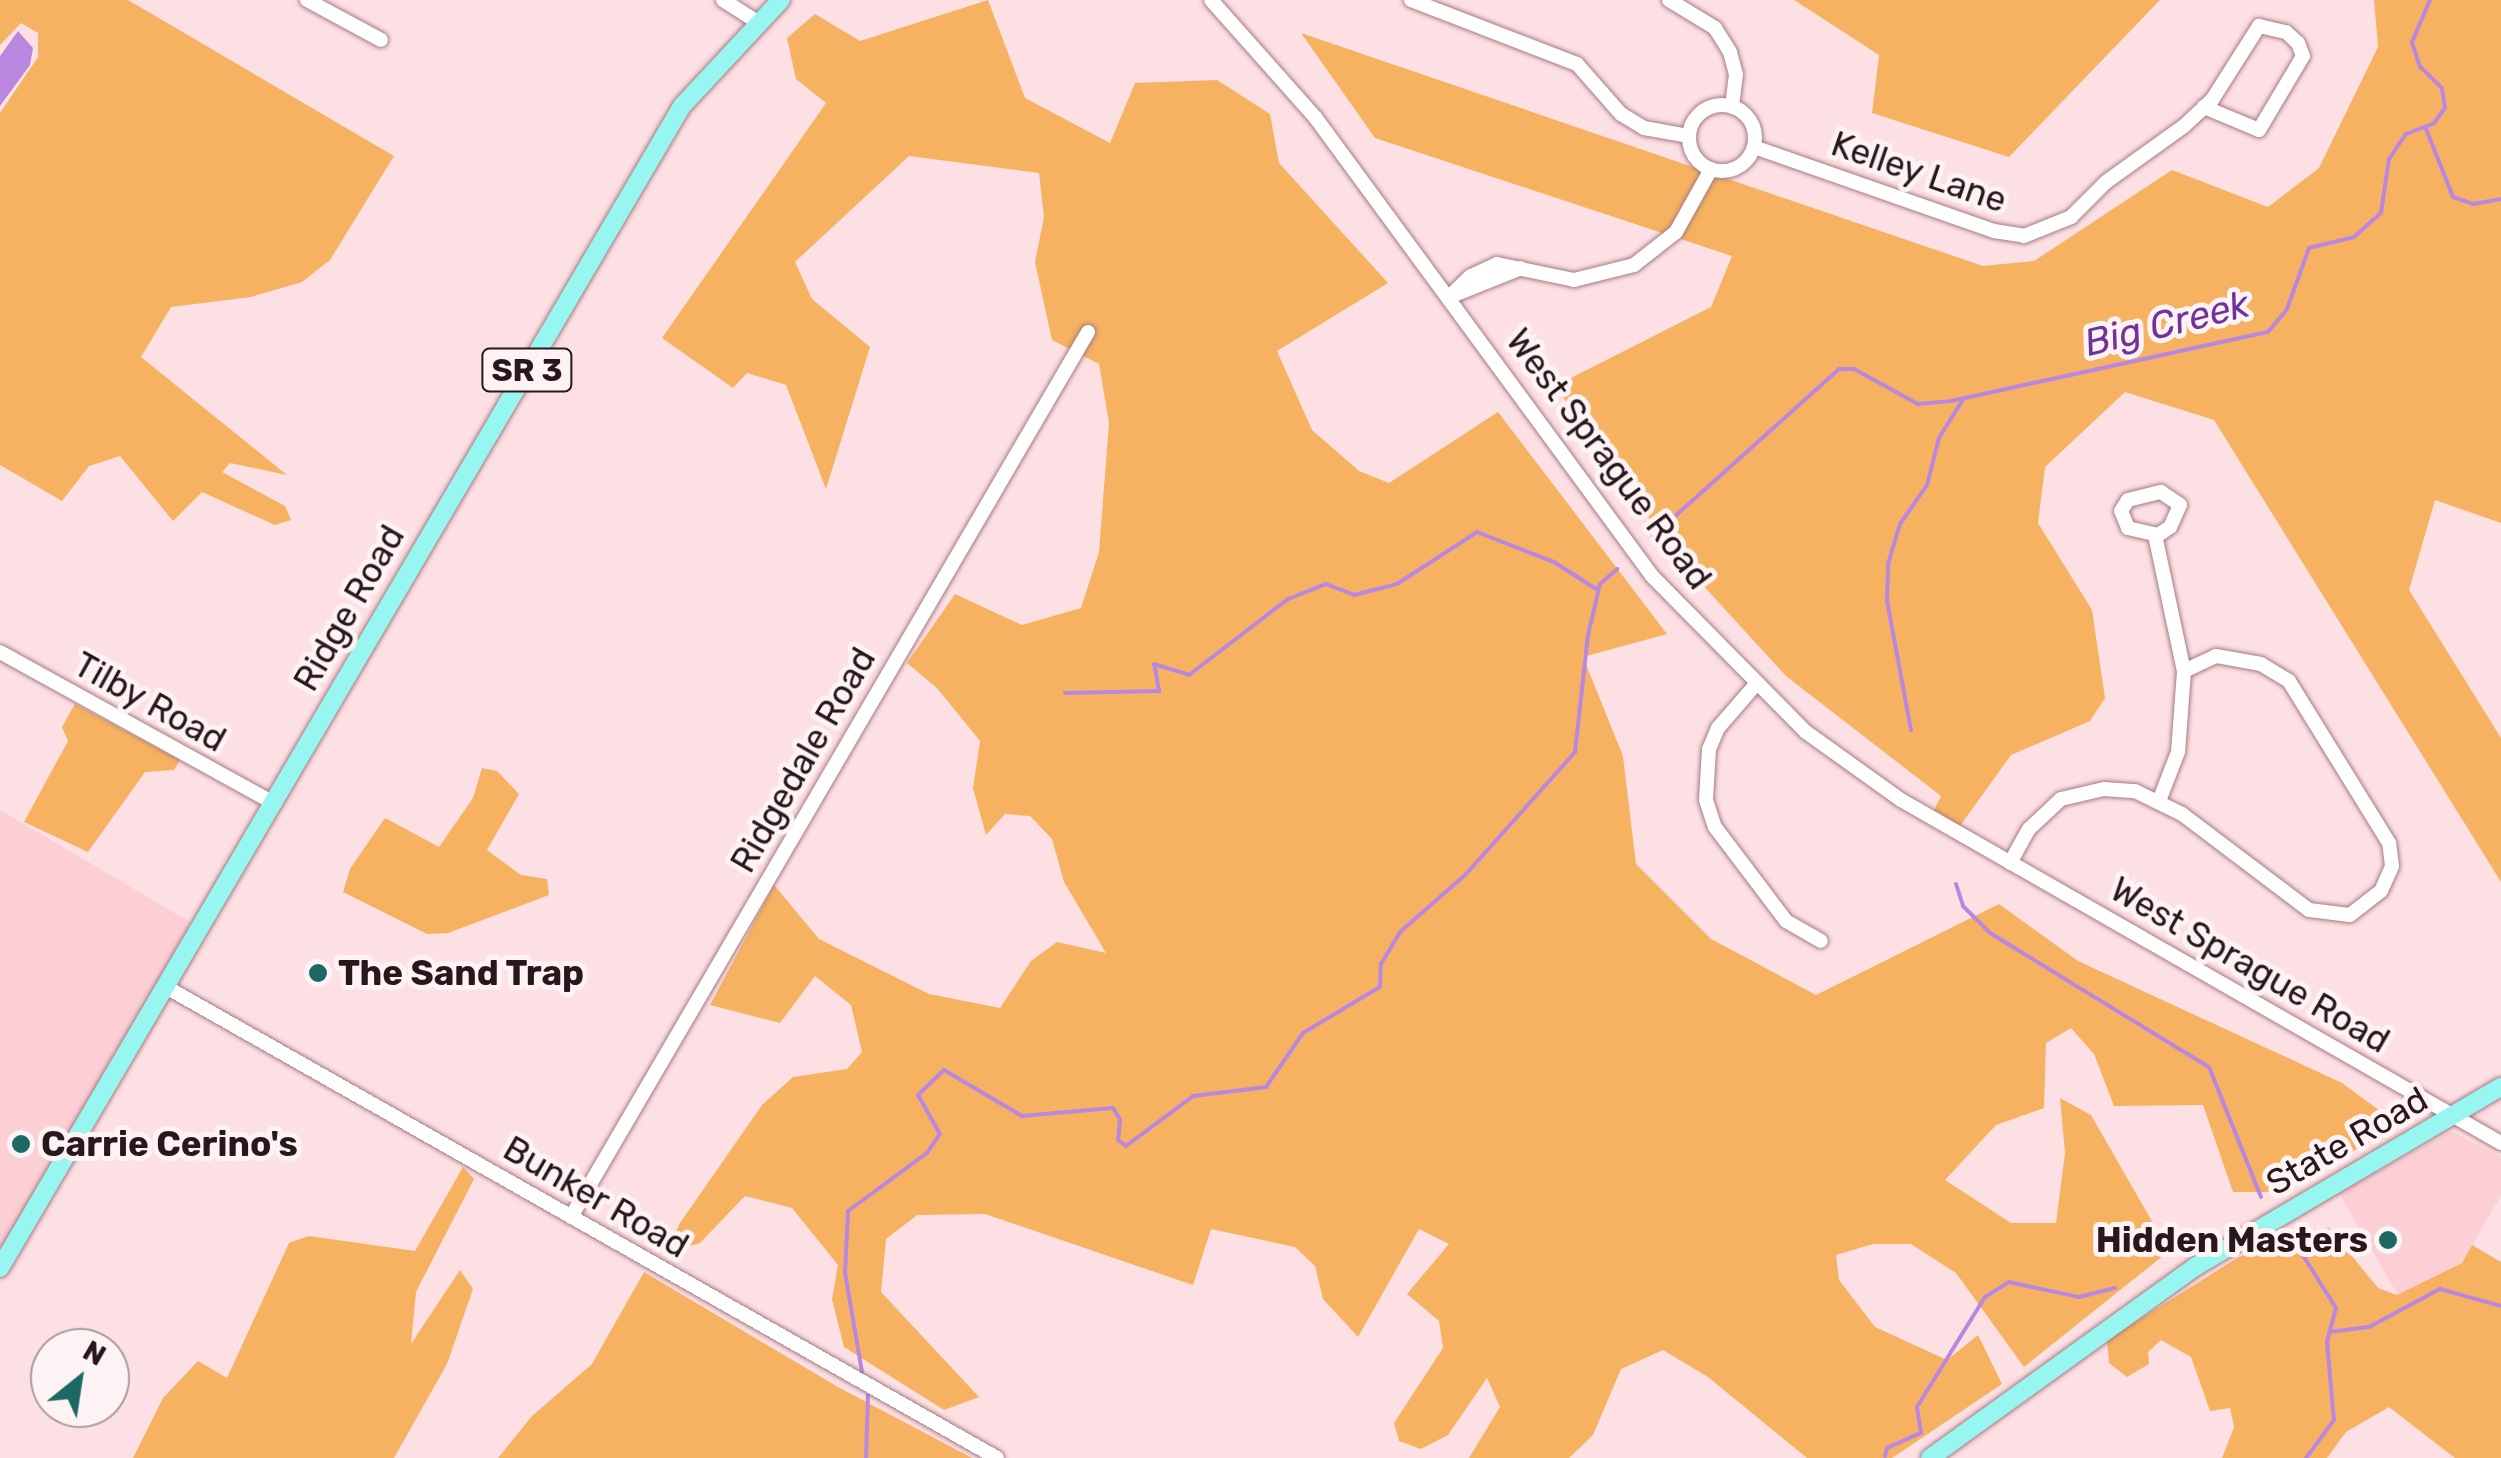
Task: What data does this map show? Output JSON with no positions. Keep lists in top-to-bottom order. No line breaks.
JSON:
{"streets":{"main road":["SR 3","Ridge Road","State Road"],"street":["Kelley Lane","West Sprague Road","Tilby Road","Ridgedale Road","Bunker Road"]},"crossings":[["West Sprague Road","State Road"],["Ridge Road","Tilby Road"],["Ridge Road","Bunker Road"],["Ridgedale Road","Bunker Road"]],"water":["Big Creek"],"places":["The Sand Trap","Carrie Cerino's","Hidden Masters"],"north":"top right"}
